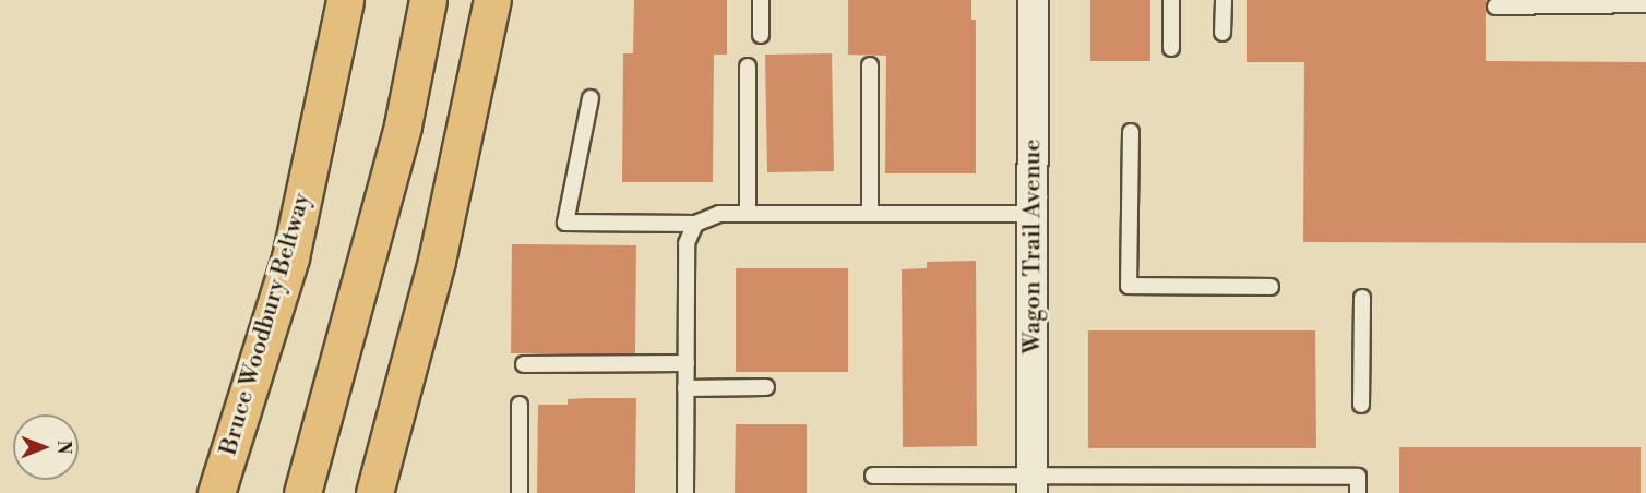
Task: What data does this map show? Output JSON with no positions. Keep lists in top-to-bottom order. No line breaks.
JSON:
{"streets":{"highway":["Bruce Woodbury Beltway"],"street":["Wagon Trail Avenue"]},"north":"right"}
